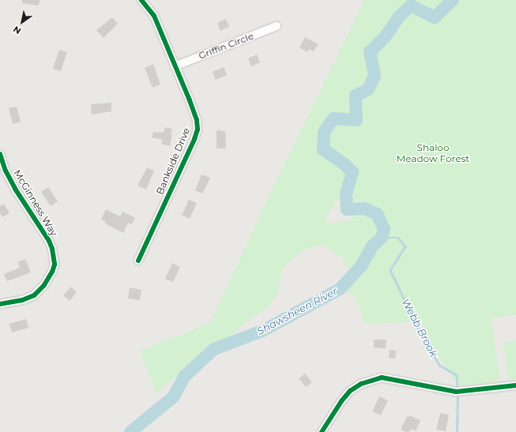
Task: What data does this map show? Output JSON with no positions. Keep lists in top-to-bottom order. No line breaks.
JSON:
{"streets":{"street":["Griffin Circle","Bankside Drive","McGinness Way"]},"crossings":[["Griffin Circle","Bankside Drive"]],"water":["Shawsheen River","Webb Brook"],"parks":["Shaloo Meadow Forest"],"north":"bottom left"}
